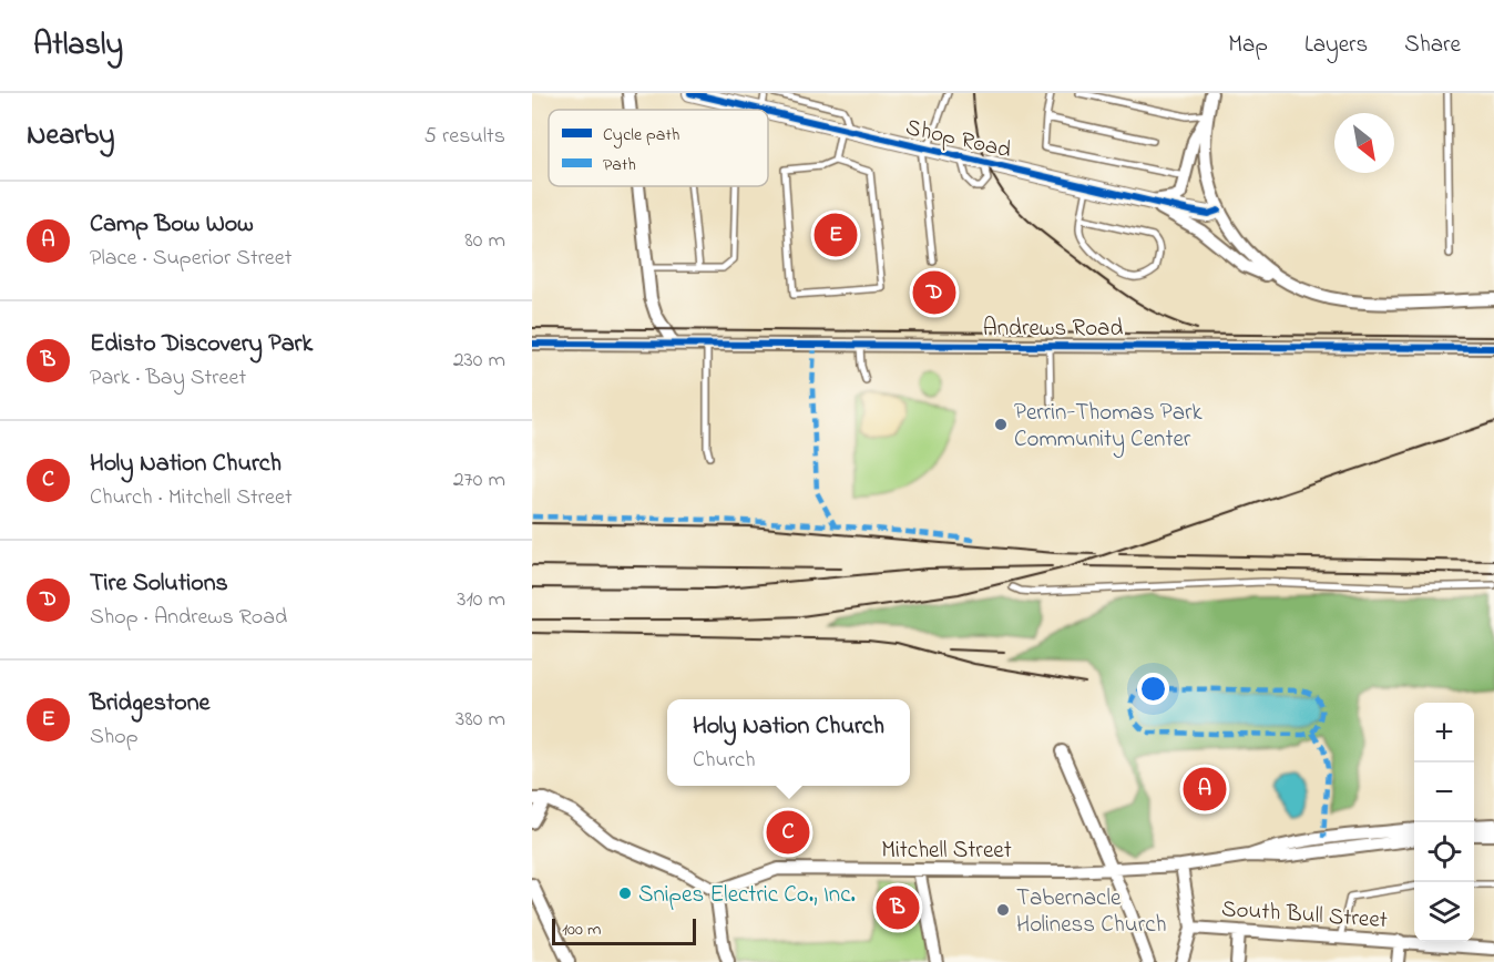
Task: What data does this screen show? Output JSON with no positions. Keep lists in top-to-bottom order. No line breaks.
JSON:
{"streets":{"street":["Shop Road","Andrews Road","Mitchell Street","South Bull Street"]},"places":["Perrin-Thomas Park Community Center","Snipes Electric Co., Inc.","Tabernacle Holiness Church"],"legend":["Cycle path","Path"],"scale_bar":"100 m","north":"bottom right","page":{"header":"Atlasly","nav":["Map","Layers","Share"],"heading":["Nearby","5 results"],"list":[{"mark":"A","name":"Camp Bow Wow","note":"Place · Superior Street","value":"80 m"},{"mark":"B","name":"Edisto Discovery Park","note":"Park · Bay Street","value":"230 m"},{"mark":"C","name":"Holy Nation Church","note":"Church · Mitchell Street","value":"270 m"},{"mark":"D","name":"Tire Solutions","note":"Shop · Andrews Road","value":"310 m"},{"mark":"E","name":"Bridgestone","note":"Shop","value":"380 m"}],"pins":["E","D","A","C","B"],"popup":["Holy Nation Church","Church"],"map_buttons":["+","−"],"scale":"100 m"}}
